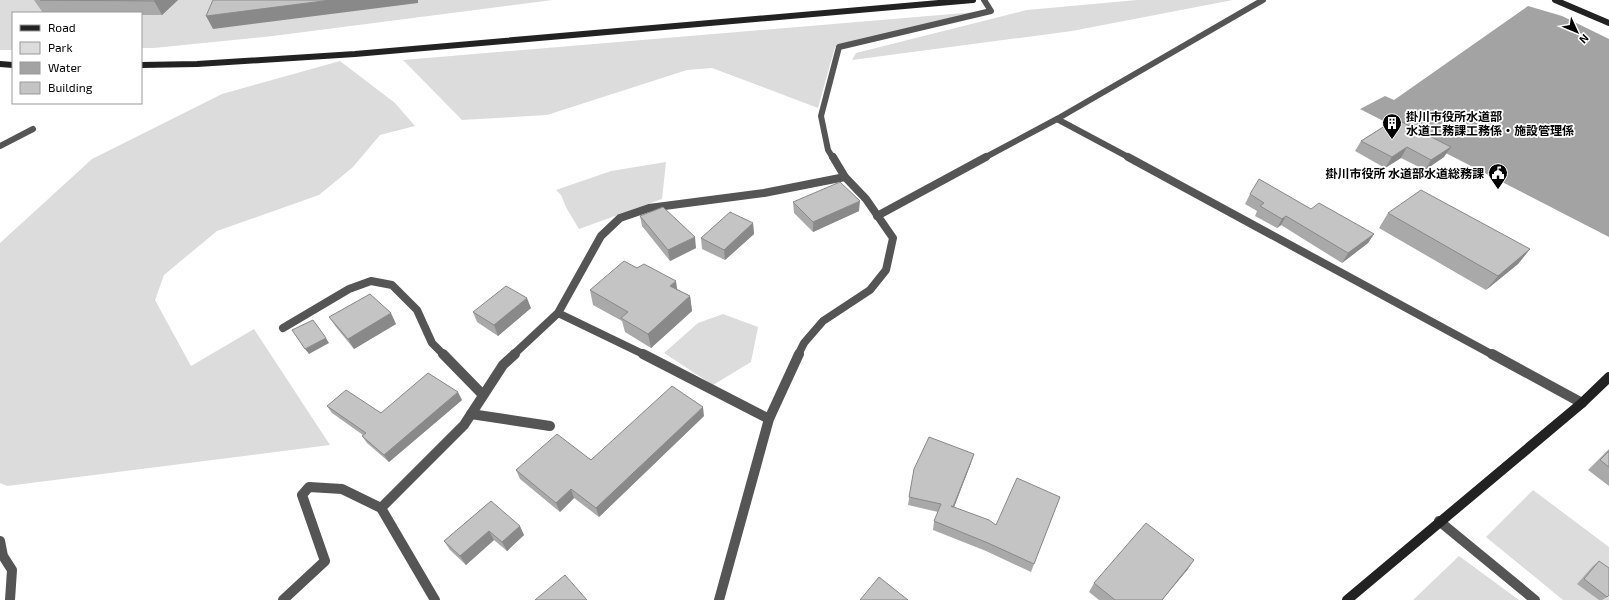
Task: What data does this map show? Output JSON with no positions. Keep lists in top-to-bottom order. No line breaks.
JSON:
{"places":{"building":["掛川市役所水道部 水道工務課工務係・施設管理係"],"public building":["掛川市役所 水道部水道総務課"]},"legend":["Road","Park","Water","Building"],"north":"bottom right"}
